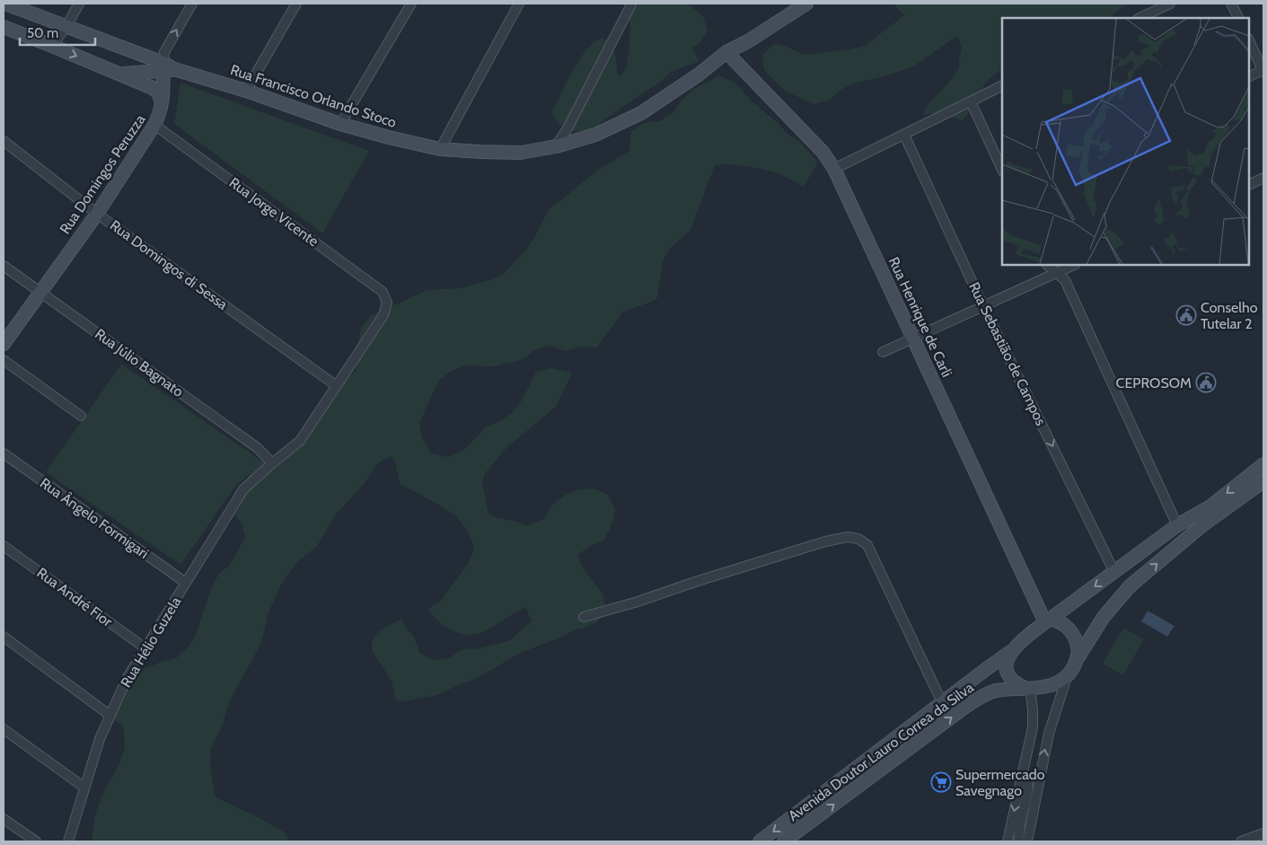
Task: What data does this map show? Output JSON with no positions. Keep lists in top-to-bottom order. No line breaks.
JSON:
{"streets":{"street":["Rua Francisco Orlando Stoco","Rua Domingos Peruzza","Rua Jorge Vicente","Rua Domingos di Sessa","Rua Henrique de Carli","Rua Sebastião de Campos","Rua Júlio Bagnato","Rua Ângelo Formigari","Rua André Fior","Rua Hélio Guzela","Avenida Doutor Lauro Correa da Silva"]},"crossings":[["Rua Francisco Orlando Stoco","Rua Domingos Peruzza"],["Rua Francisco Orlando Stoco","Rua Henrique de Carli"],["Rua Domingos Peruzza","Rua Jorge Vicente"],["Rua Domingos Peruzza","Rua Domingos di Sessa"],["Rua Domingos Peruzza","Rua Júlio Bagnato"],["Rua Jorge Vicente","Rua Hélio Guzela"],["Rua Domingos di Sessa","Rua Hélio Guzela"],["Rua Henrique de Carli","Avenida Doutor Lauro Correa da Silva"],["Rua Júlio Bagnato","Rua Hélio Guzela"],["Rua Ângelo Formigari","Rua Hélio Guzela"],["Rua André Fior","Rua Hélio Guzela"]],"places":{"public building":["Conselho Tutelar 2","CEPROSOM"],"supermarket":["Supermercado Savegnago"]},"scale_bar":"50 m"}
